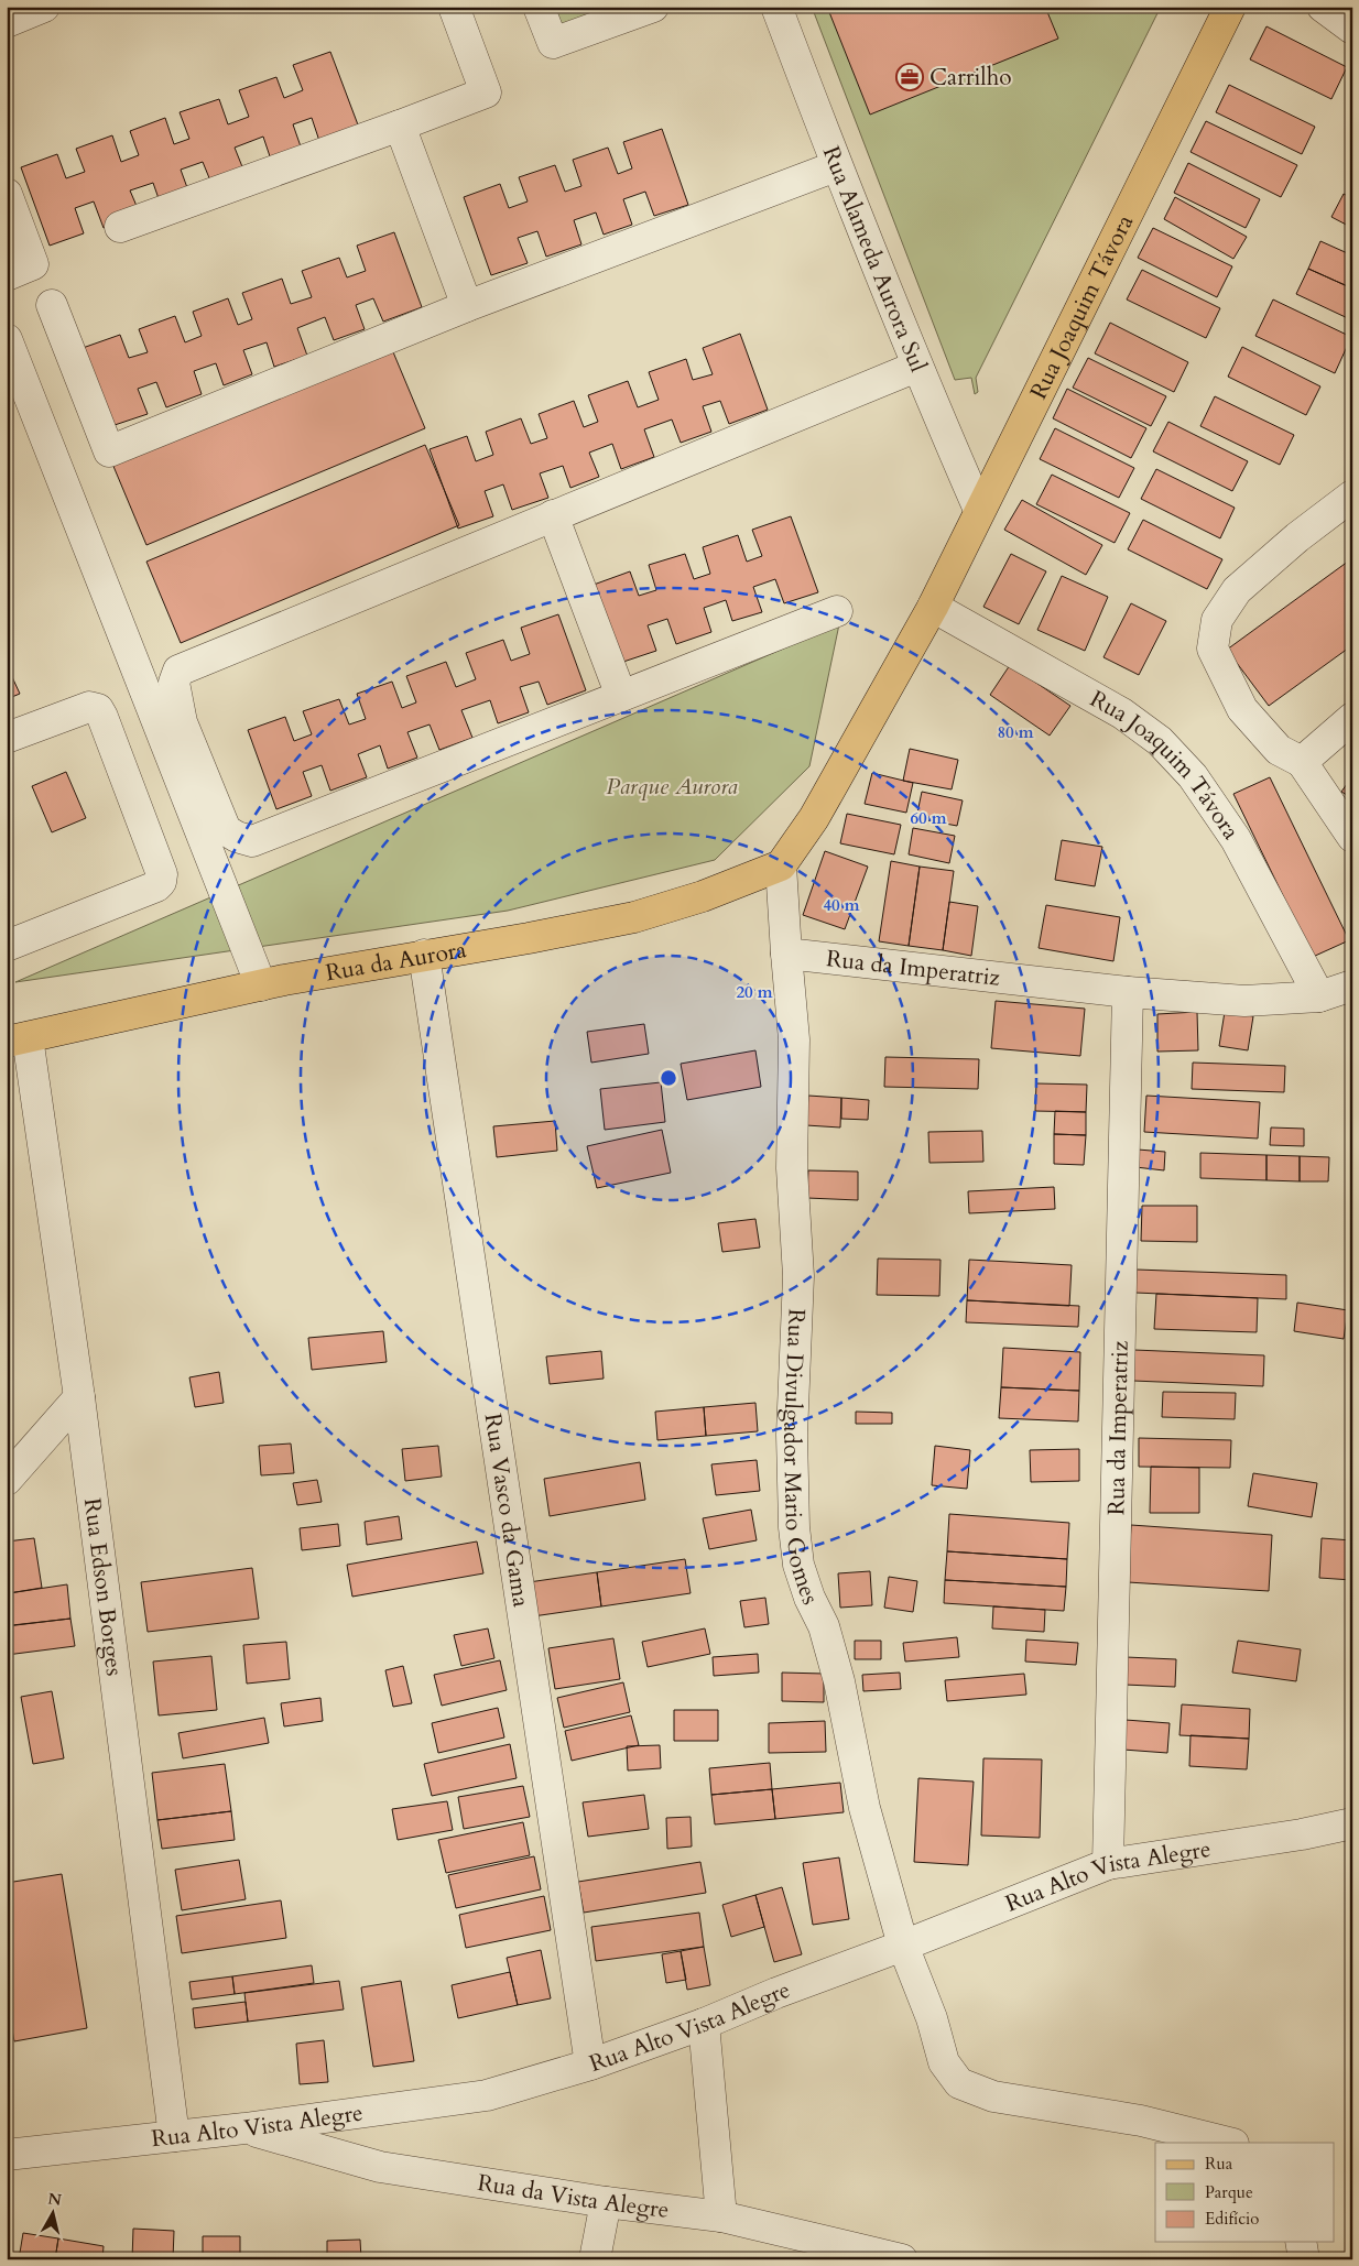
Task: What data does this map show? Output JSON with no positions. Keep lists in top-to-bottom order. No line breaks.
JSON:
{"streets":{"main road":["Rua Joaquim Távora","Rua da Aurora"],"street":["Rua Alameda Aurora Sul","Rua da Imperatriz","Rua Divulgador Mario Gomes","Rua Vasco da Gama","Rua Edson Borges","Rua Alto Vista Alegre","Rua da Vista Alegre"]},"crossings":[["Rua Alameda Aurora Sul","Rua Joaquim Távora"],["Rua Joaquim Távora","Rua da Aurora"],["Rua Joaquim Távora","Rua da Imperatriz"],["Rua da Aurora","Rua Vasco da Gama"],["Rua da Aurora","Rua Edson Borges"],["Rua da Imperatriz","Rua Divulgador Mario Gomes"],["Rua da Imperatriz","Rua Alto Vista Alegre"],["Rua Divulgador Mario Gomes","Rua Alto Vista Alegre"],["Rua Vasco da Gama","Rua Alto Vista Alegre"],["Rua Edson Borges","Rua Alto Vista Alegre"],["Rua Alto Vista Alegre","Rua da Vista Alegre"]],"parks":["Parque Aurora"],"places":{"office":["Carrilho"]},"legend":["Rua","Parque","Edifício"],"north":"top","rings":["80 m","60 m","40 m","20 m"]}
